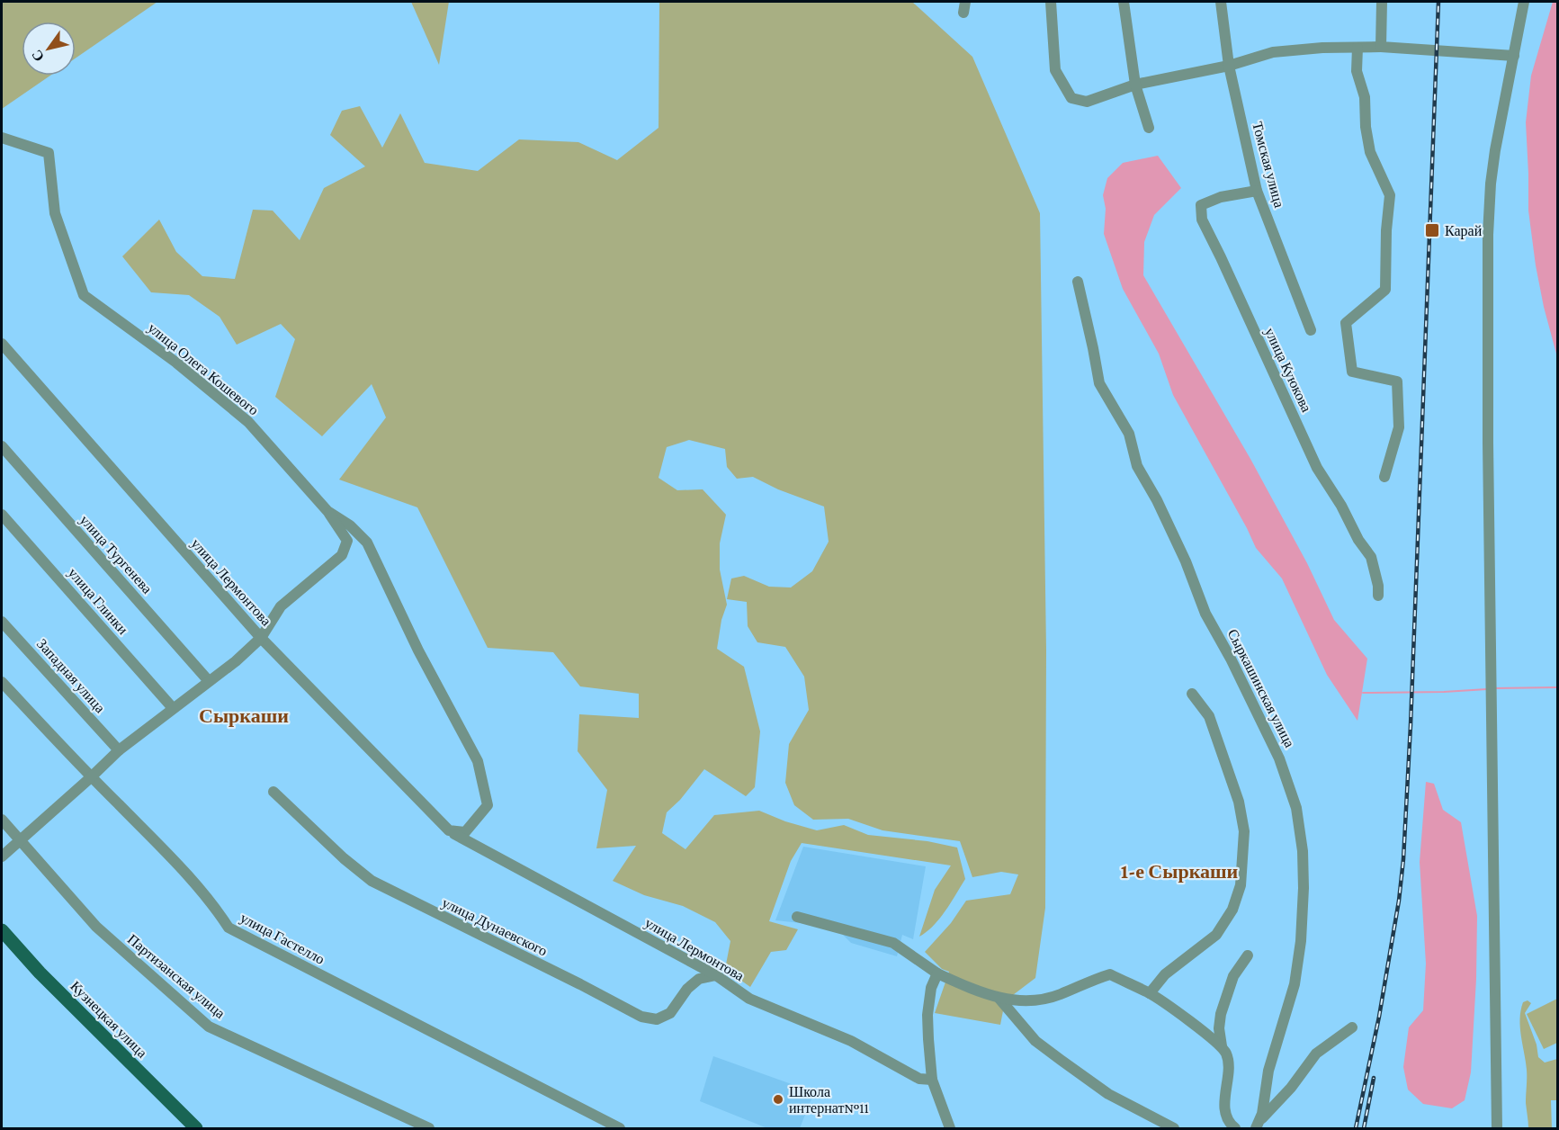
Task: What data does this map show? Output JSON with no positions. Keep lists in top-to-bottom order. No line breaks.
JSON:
{"streets":{"main road":["Кузнецкая улица"],"street":["Томская улица","улица Олега Кошевого","улица Куюкова","улица Тургенева","улица Лермонтова","улица Глинки","Западная улица","Сыркашинская улица","улица Дунаевского","улица Гастелло","Партизанская улица"]},"crossings":[["Томская улица","улица Куюкова"],["улица Олега Кошевого","улица Лермонтова"],["улица Лермонтова","улица Дунаевского"]],"districts":["Сыркаши","1-е Сыркаши"],"places":{"transit":["Карай"],"other":["Школа интернат№11"]},"north":"bottom left"}
